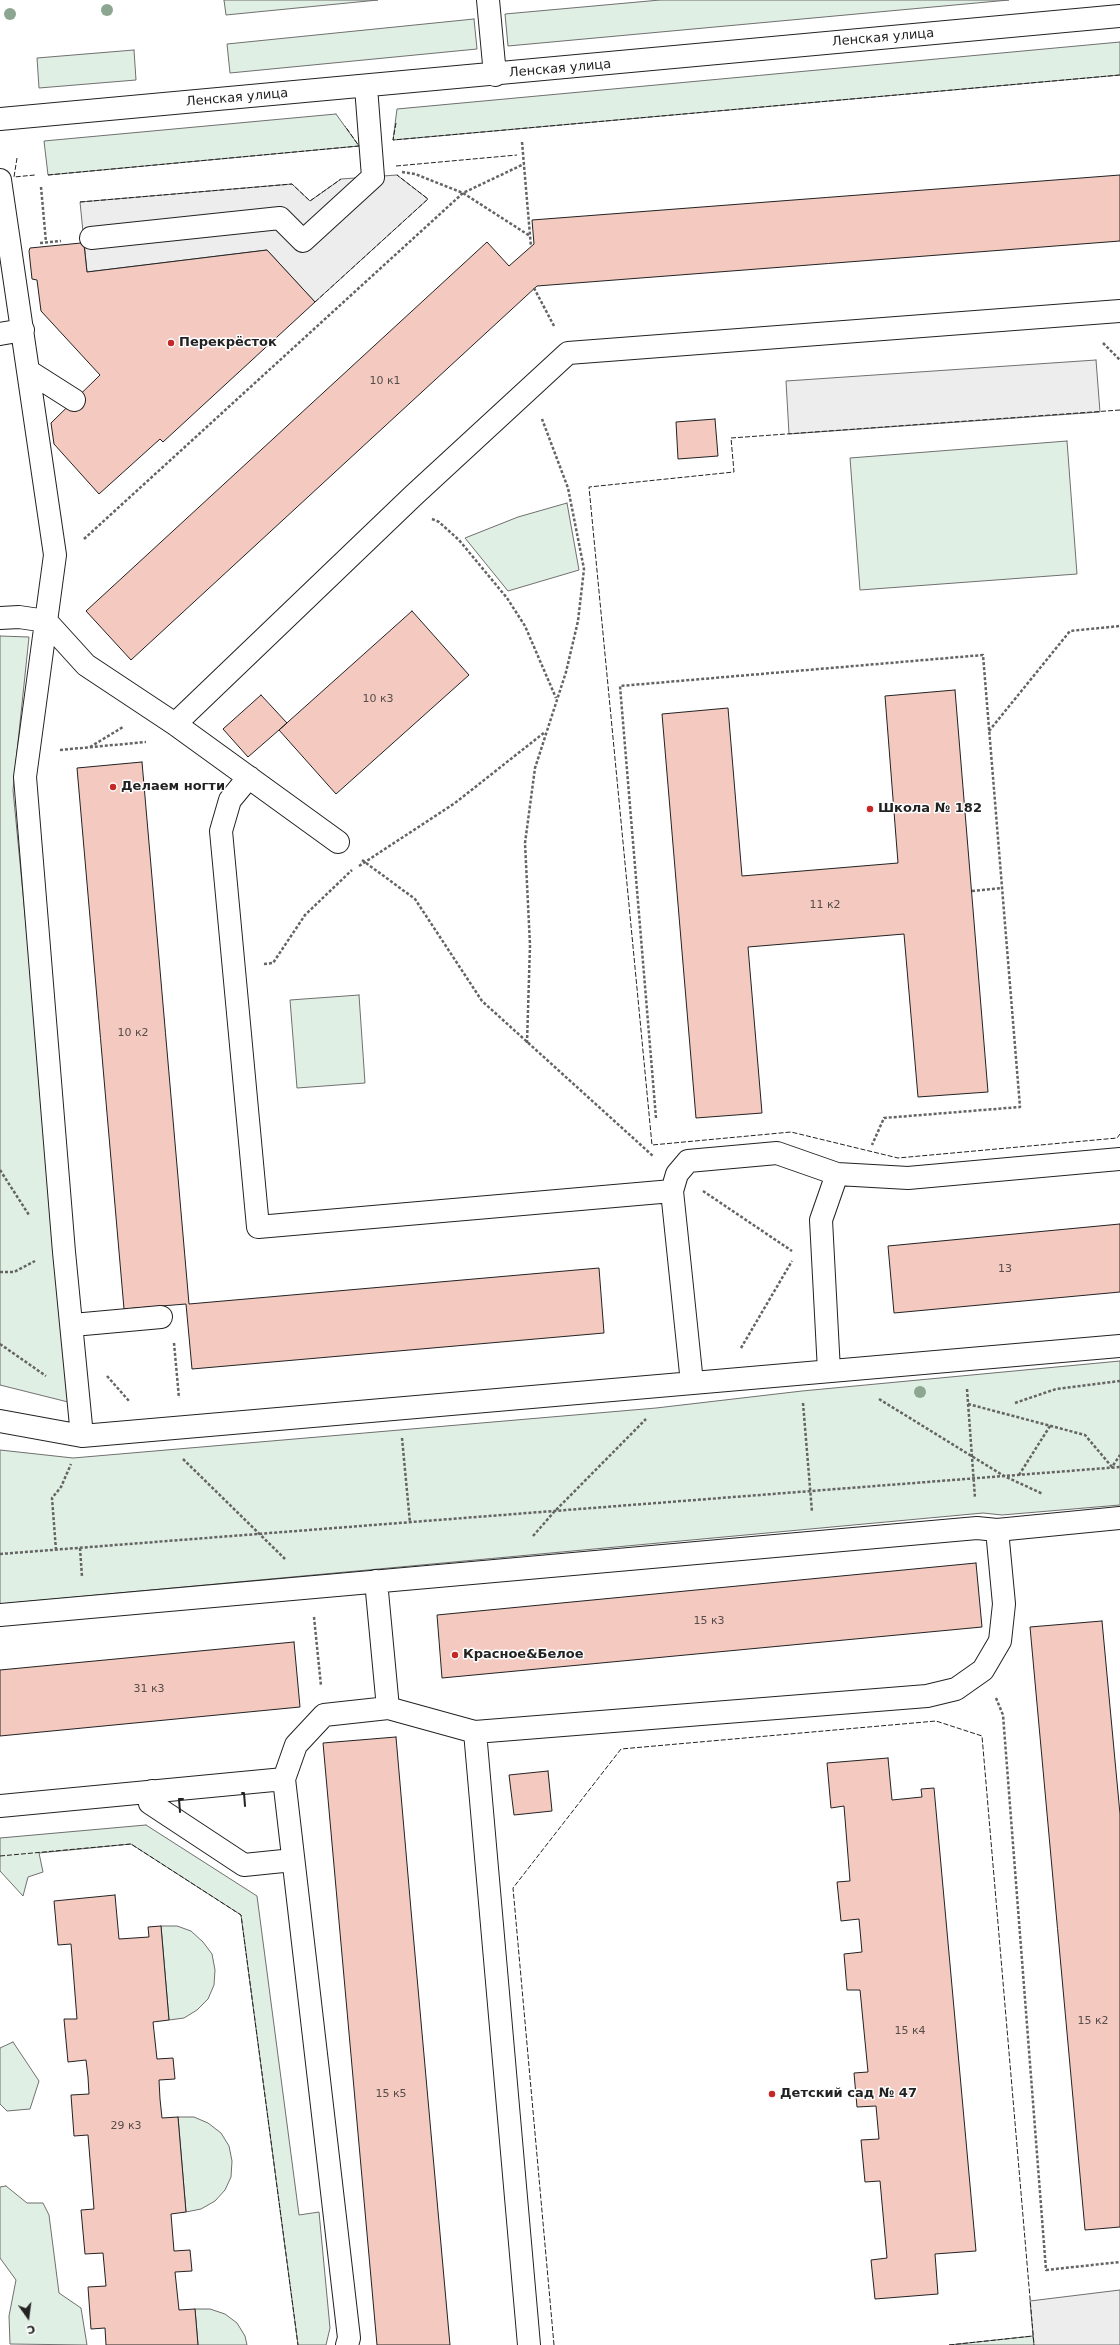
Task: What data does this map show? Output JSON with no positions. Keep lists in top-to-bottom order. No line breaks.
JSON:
{"streets":{"street":["Ленская улица"]},"places":["Перекрёсток","Делаем ногти","Школа № 182","Красное&Белое","Детский сад № 47"],"house_numbers":["10 к1","10 к3","11 к2","10 к2","13","15 к3","31 к3","15 к2","15 к4","15 к5","29 к3"],"north":"bottom"}
